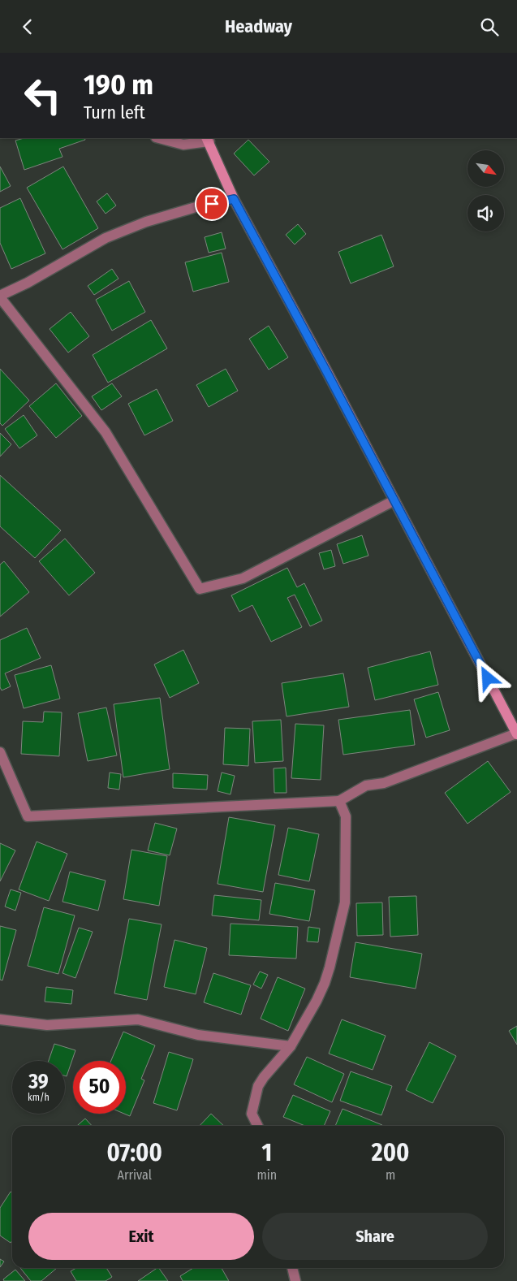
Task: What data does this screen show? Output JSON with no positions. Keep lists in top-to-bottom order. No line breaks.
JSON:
{"north":"bottom right","page":{"header":"Headway","turn":["190 m","Turn left"],"speed":"39 km/h","limit":"50","eta":["07:00","Arrival","1","min","200","m"],"buttons":["Exit","Share"]}}
